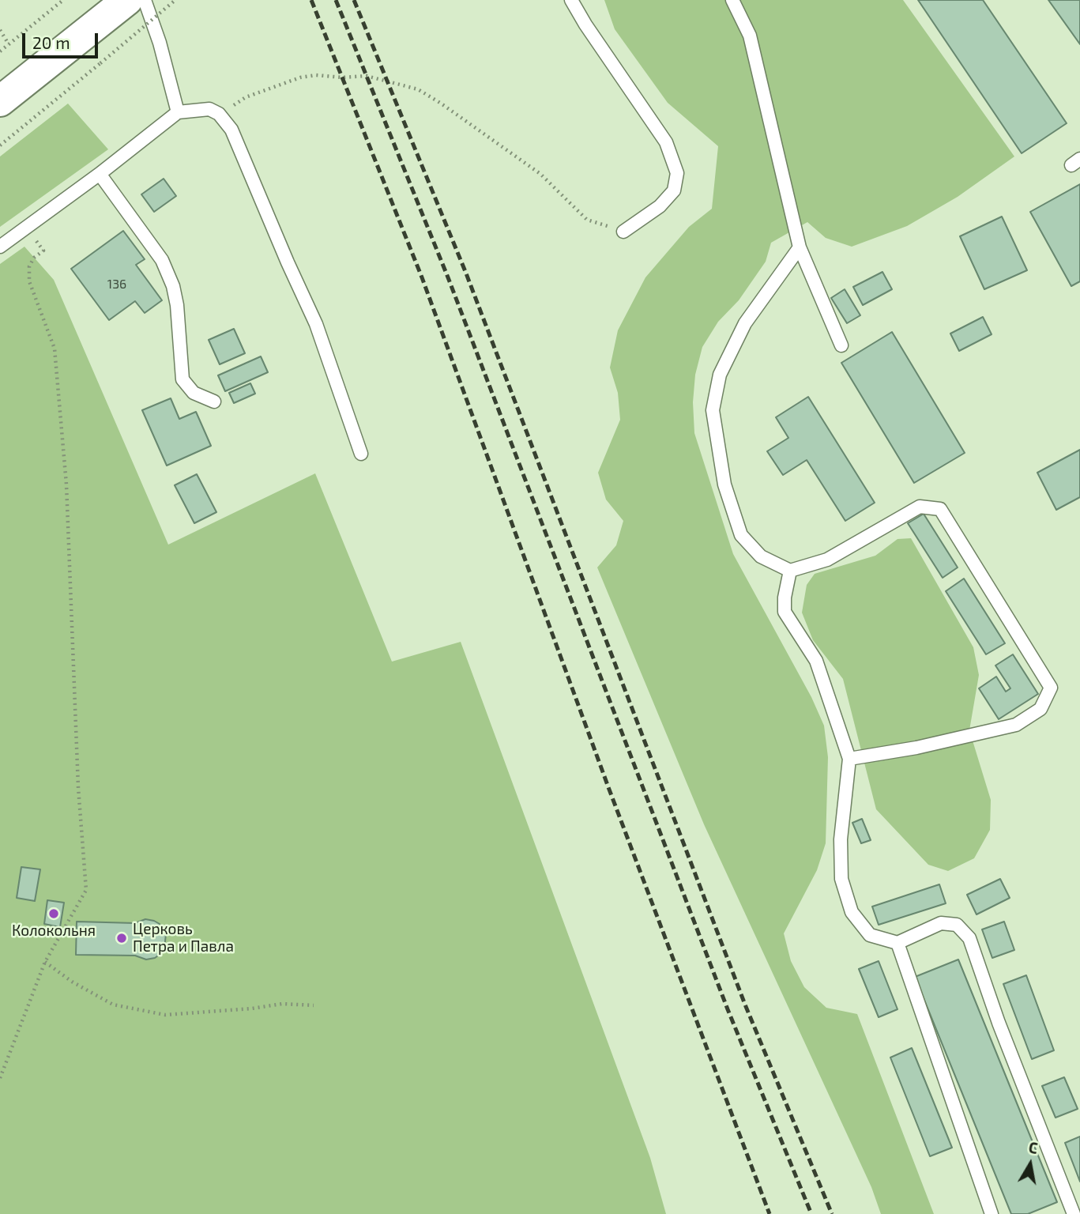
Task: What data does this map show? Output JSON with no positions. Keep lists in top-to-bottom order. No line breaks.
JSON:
{"places":["Колокольня","Церковь Петра и Павла"],"house_numbers":["136"],"scale_bar":"20 m","north":"top"}
